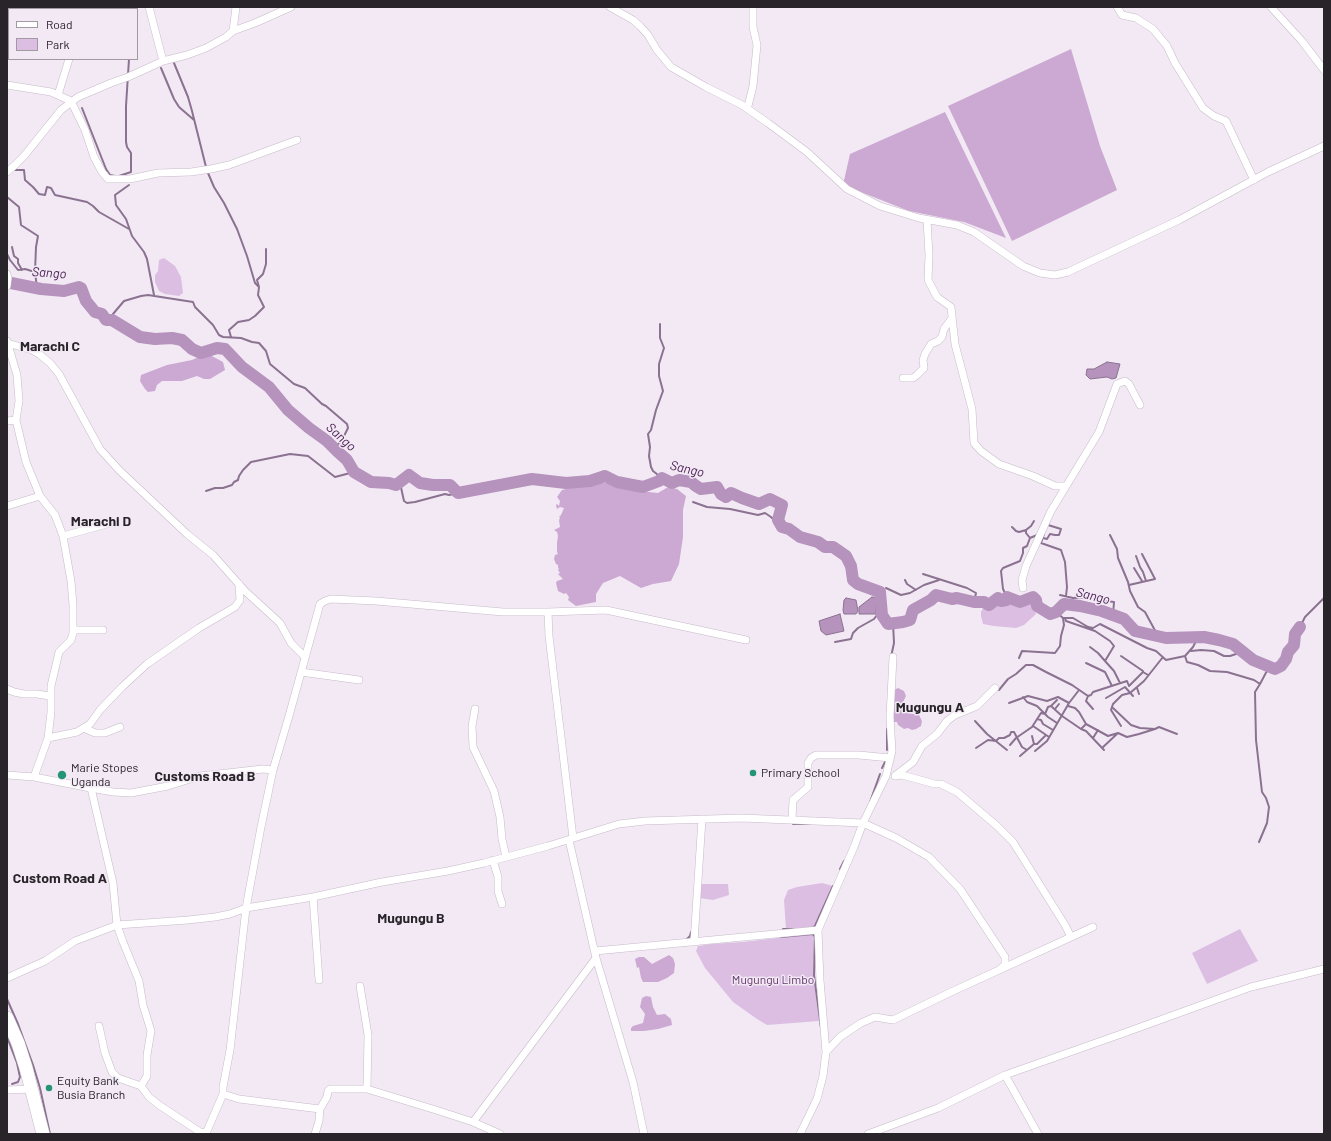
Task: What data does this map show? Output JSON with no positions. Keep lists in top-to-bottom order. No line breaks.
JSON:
{"districts":["Marachi C","Marachi D","Mugungu A","Customs Road B","Custom Road A","Mugungu B"],"water":["Sango"],"parks":["Mugungu Limbo"],"places":["Primary School","Marie Stopes Uganda","Equity Bank Busia Branch"],"legend":["Road","Park"]}
